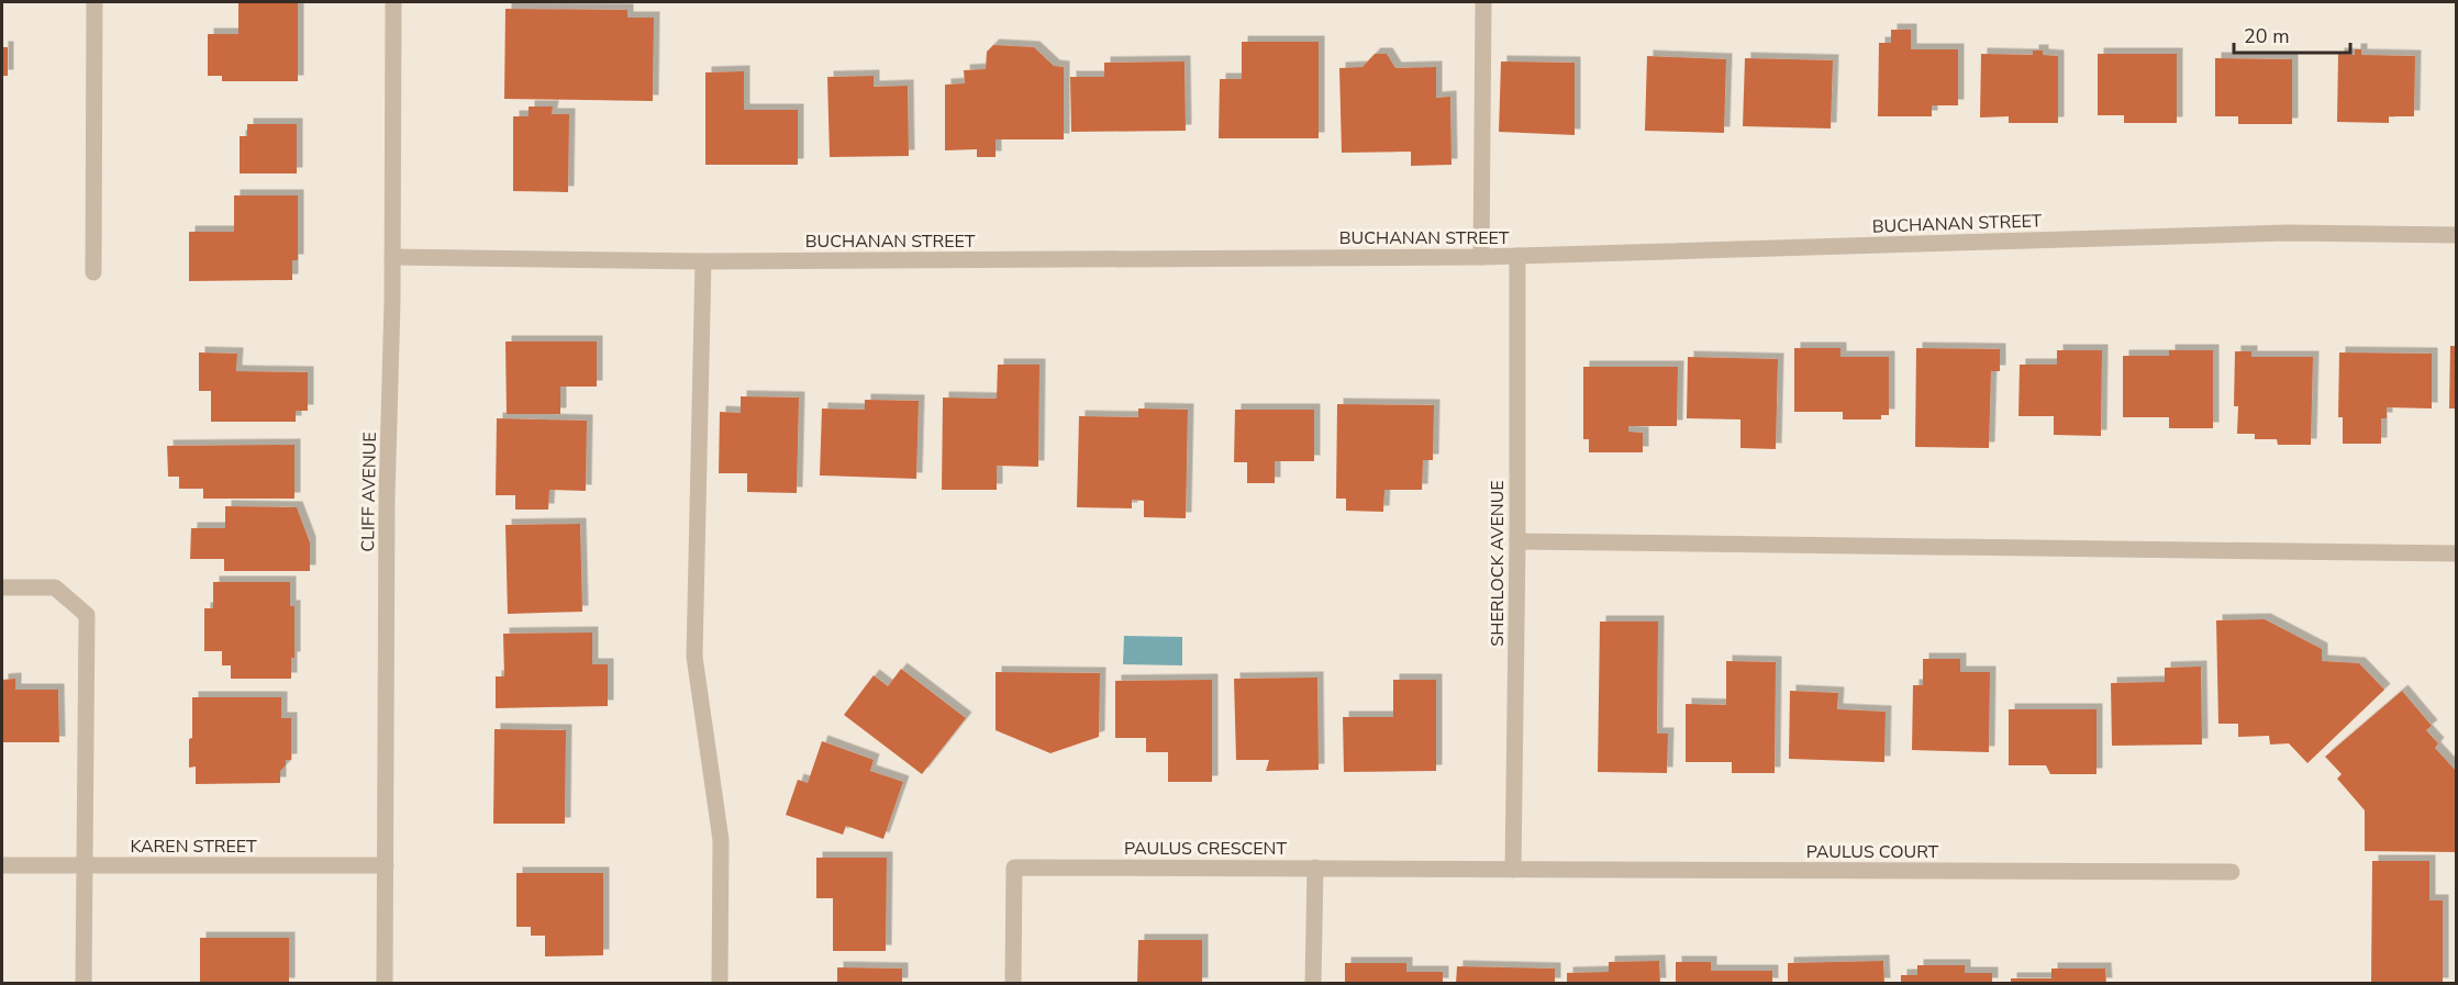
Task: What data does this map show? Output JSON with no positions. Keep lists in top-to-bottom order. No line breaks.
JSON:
{"streets":{"street":["BUCHANAN STREET","CLIFF AVENUE","SHERLOCK AVENUE","KAREN STREET","PAULUS CRESCENT","PAULUS COURT"]},"crossings":[["BUCHANAN STREET","CLIFF AVENUE"],["BUCHANAN STREET","SHERLOCK AVENUE"],["CLIFF AVENUE","KAREN STREET"],["SHERLOCK AVENUE","PAULUS CRESCENT"],["SHERLOCK AVENUE","PAULUS COURT"],["PAULUS CRESCENT","PAULUS COURT"]],"scale_bar":"20 m"}
